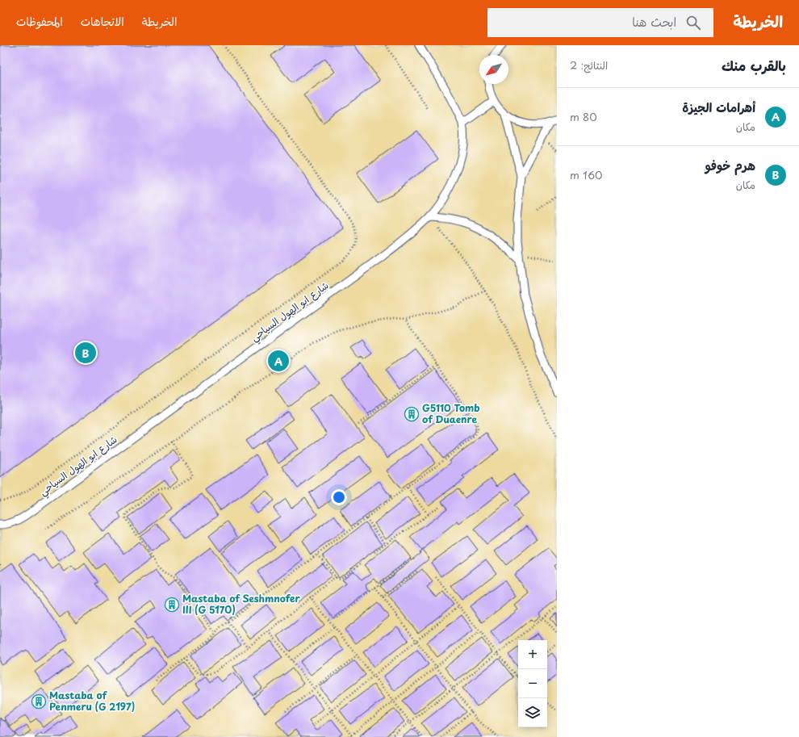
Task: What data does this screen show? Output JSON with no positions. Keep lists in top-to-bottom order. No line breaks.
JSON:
{"streets":{"lane":["شارع ابو الهول السياحي"]},"places":{"building":["G5110 Tomb of Duaenre","Mastaba of Seshmnofer III (G 5170)","Mastaba of Penmeru (G 2197)"]},"north":"bottom left","page":{"header":"الخريطة","search":"ابحث هنا","nav":["الخريطة","الاتجاهات","المحفوظات"],"heading":["بالقرب منك","النتائج: 2"],"list":[{"mark":"A","name":"أهرامات الجيزة","note":"مكان","value":"80 m"},{"mark":"B","name":"هرم خوفو","note":"مكان","value":"160 m"}],"pins":["B","A"],"map_buttons":["+","−"]}}
